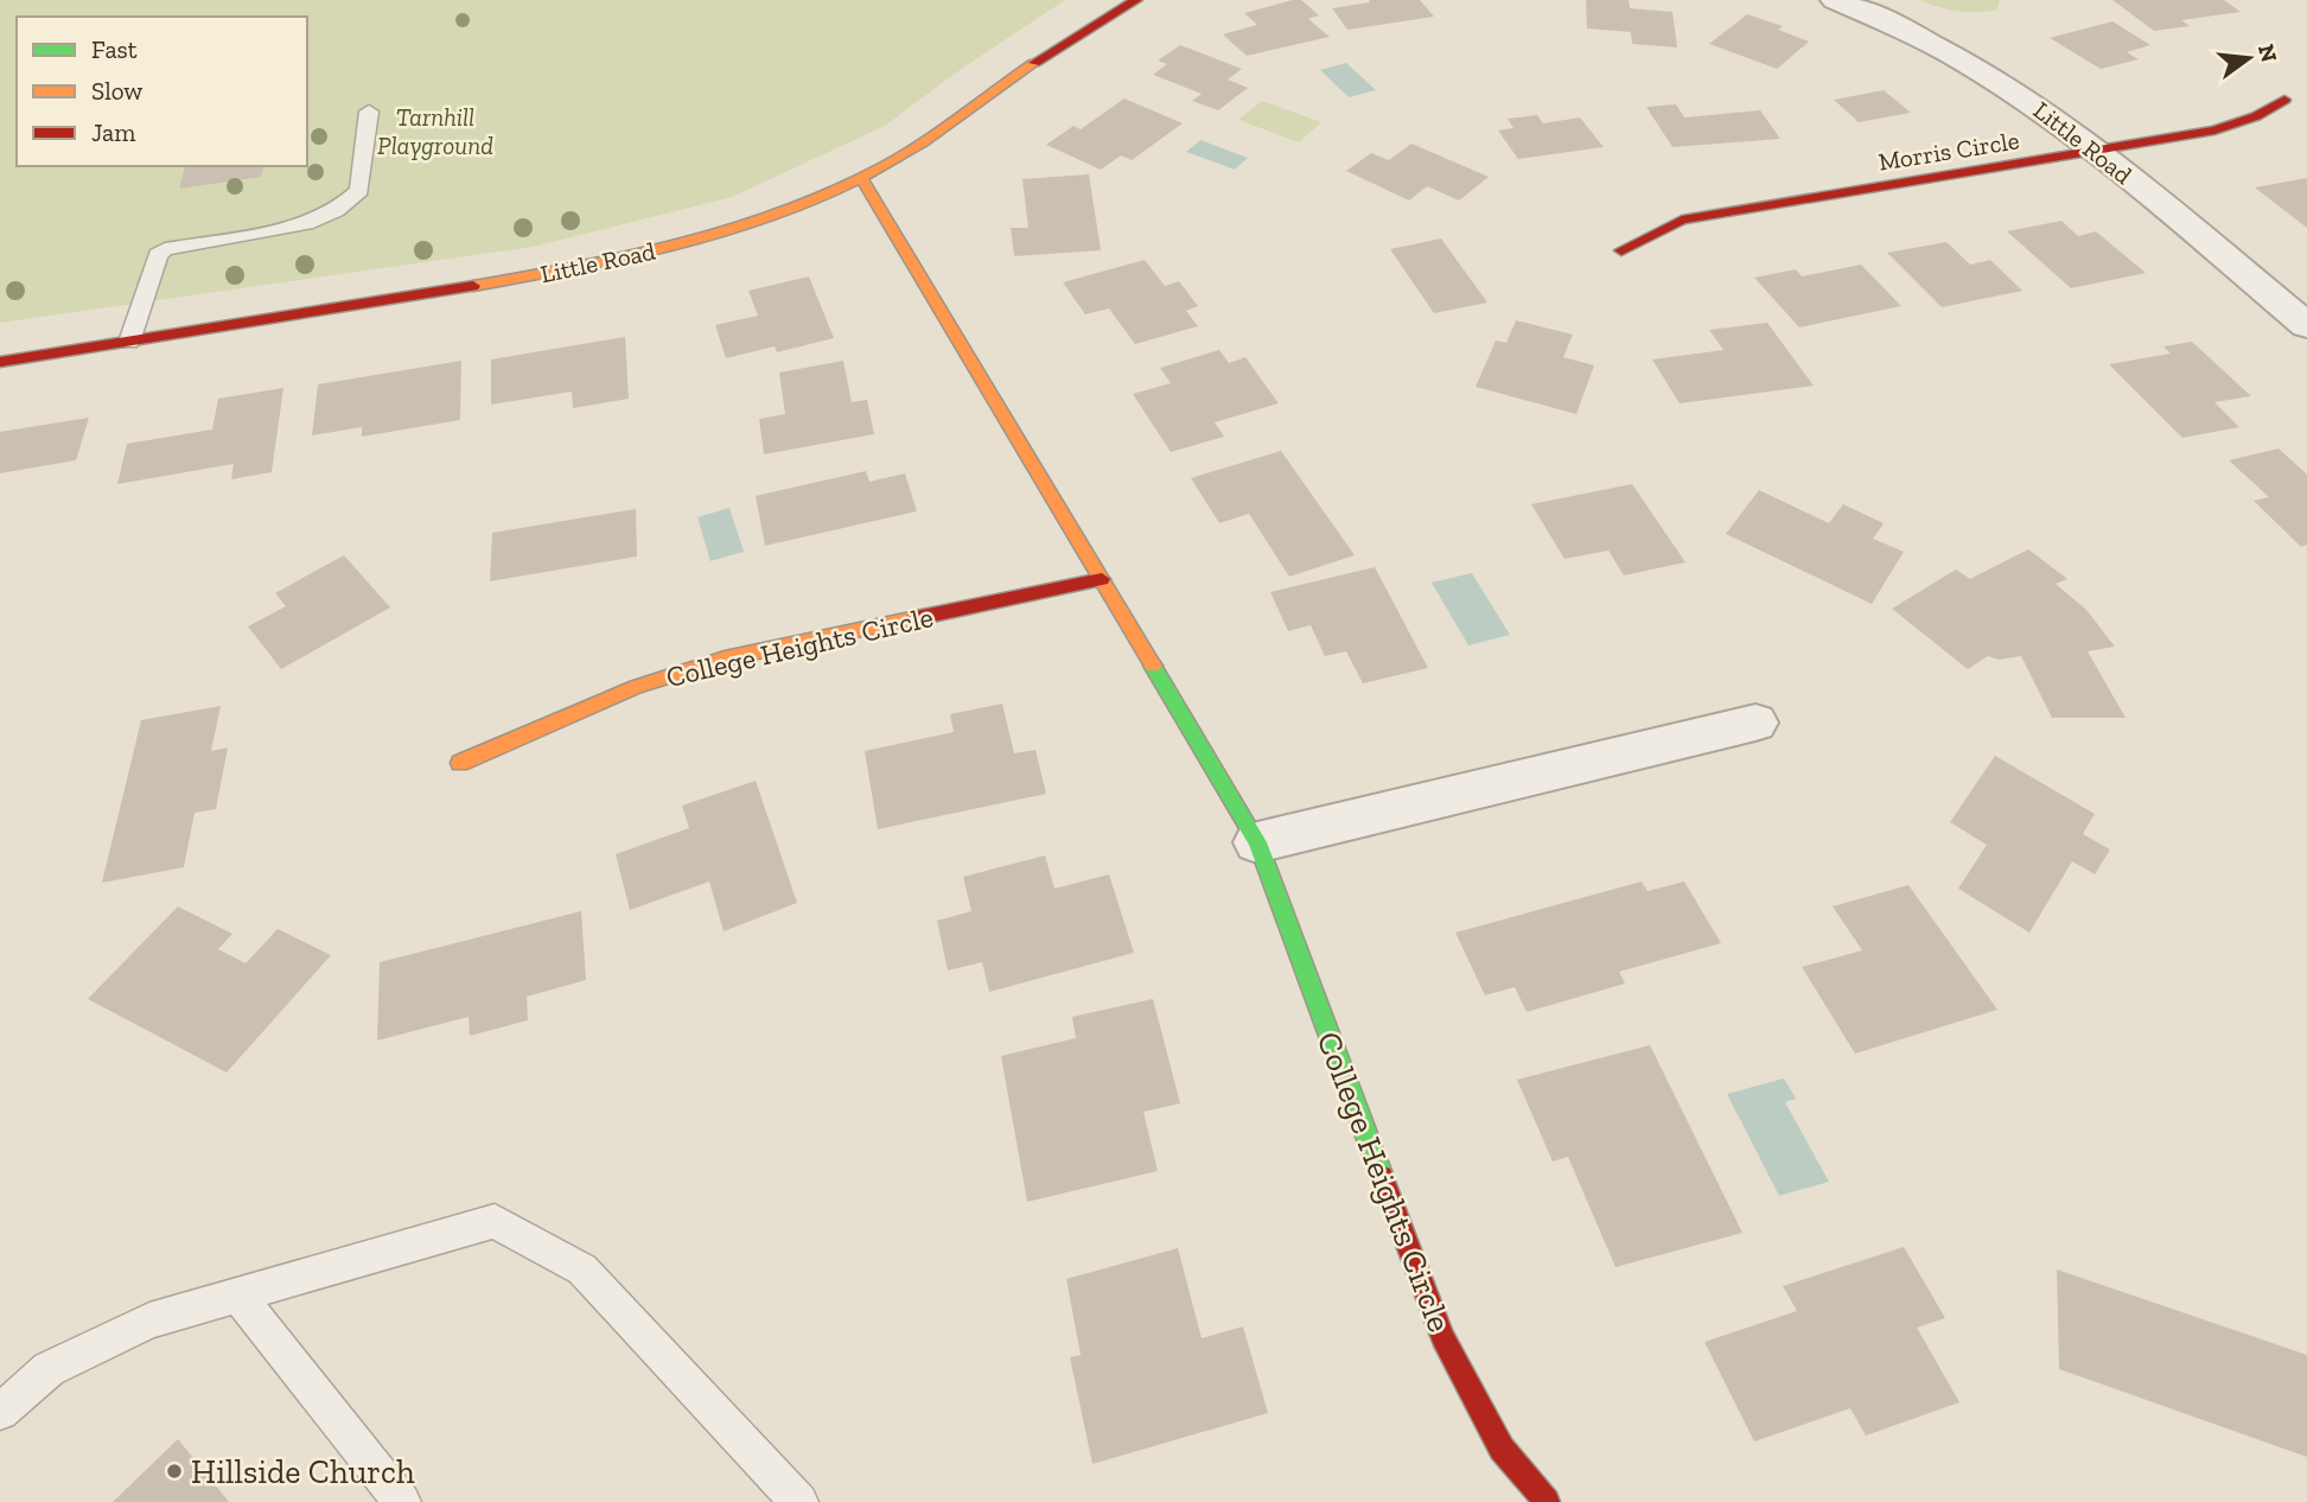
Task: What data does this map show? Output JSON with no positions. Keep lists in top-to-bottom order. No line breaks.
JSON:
{"streets":{"street":["Little Road","Morris Circle","College Heights Circle"]},"crossings":[["Little Road","Morris Circle"],["Little Road","College Heights Circle"]],"parks":["Tarnhill Playground"],"places":["Hillside Church"],"legend":["Fast","Slow","Jam"],"north":"right"}
